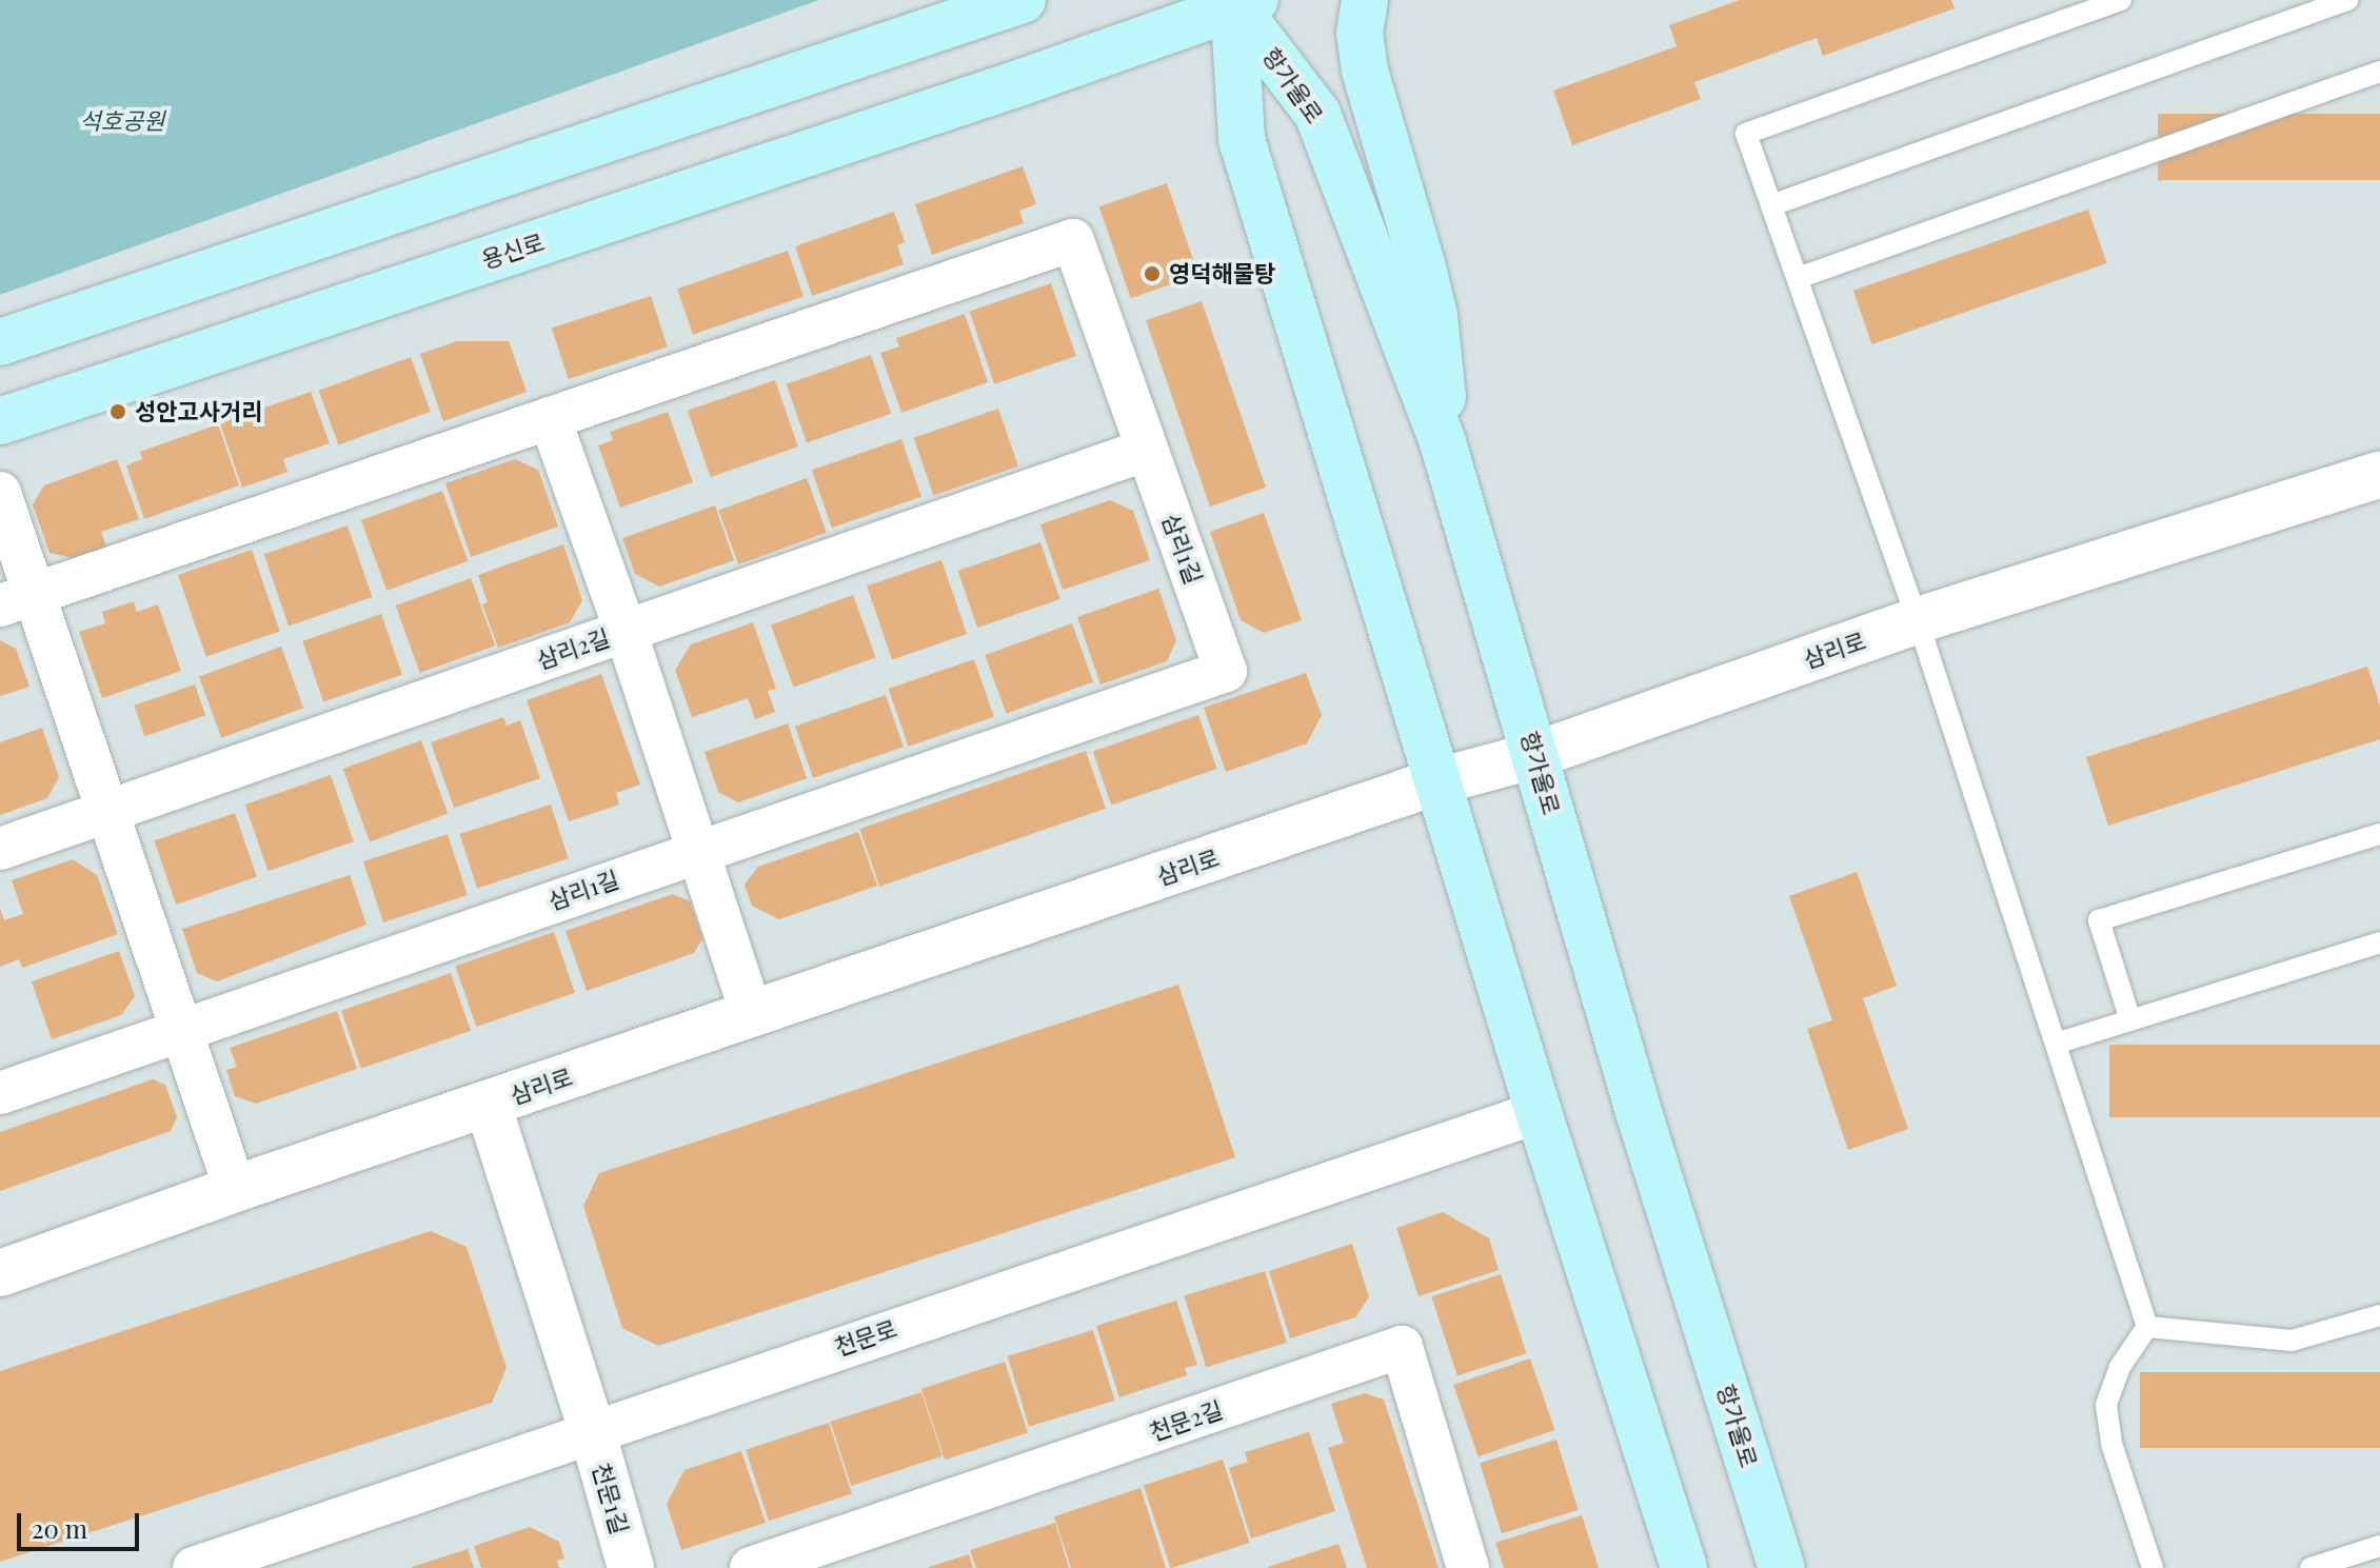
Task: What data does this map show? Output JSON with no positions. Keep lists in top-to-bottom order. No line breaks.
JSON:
{"streets":{"main road":["항가울로","용신로"],"street":["삼리1길","삼리2길","삼리로","천문로","천문2길","천문1길"]},"crossings":[["항가울로","용신로"],["항가울로","삼리로"],["항가울로","천문로"],["삼리1길","삼리2길"],["삼리로","천문1길"],["천문로","천문1길"]],"parks":["석호공원"],"places":["영덕해물탕","성안고사거리"],"scale_bar":"20 m"}
